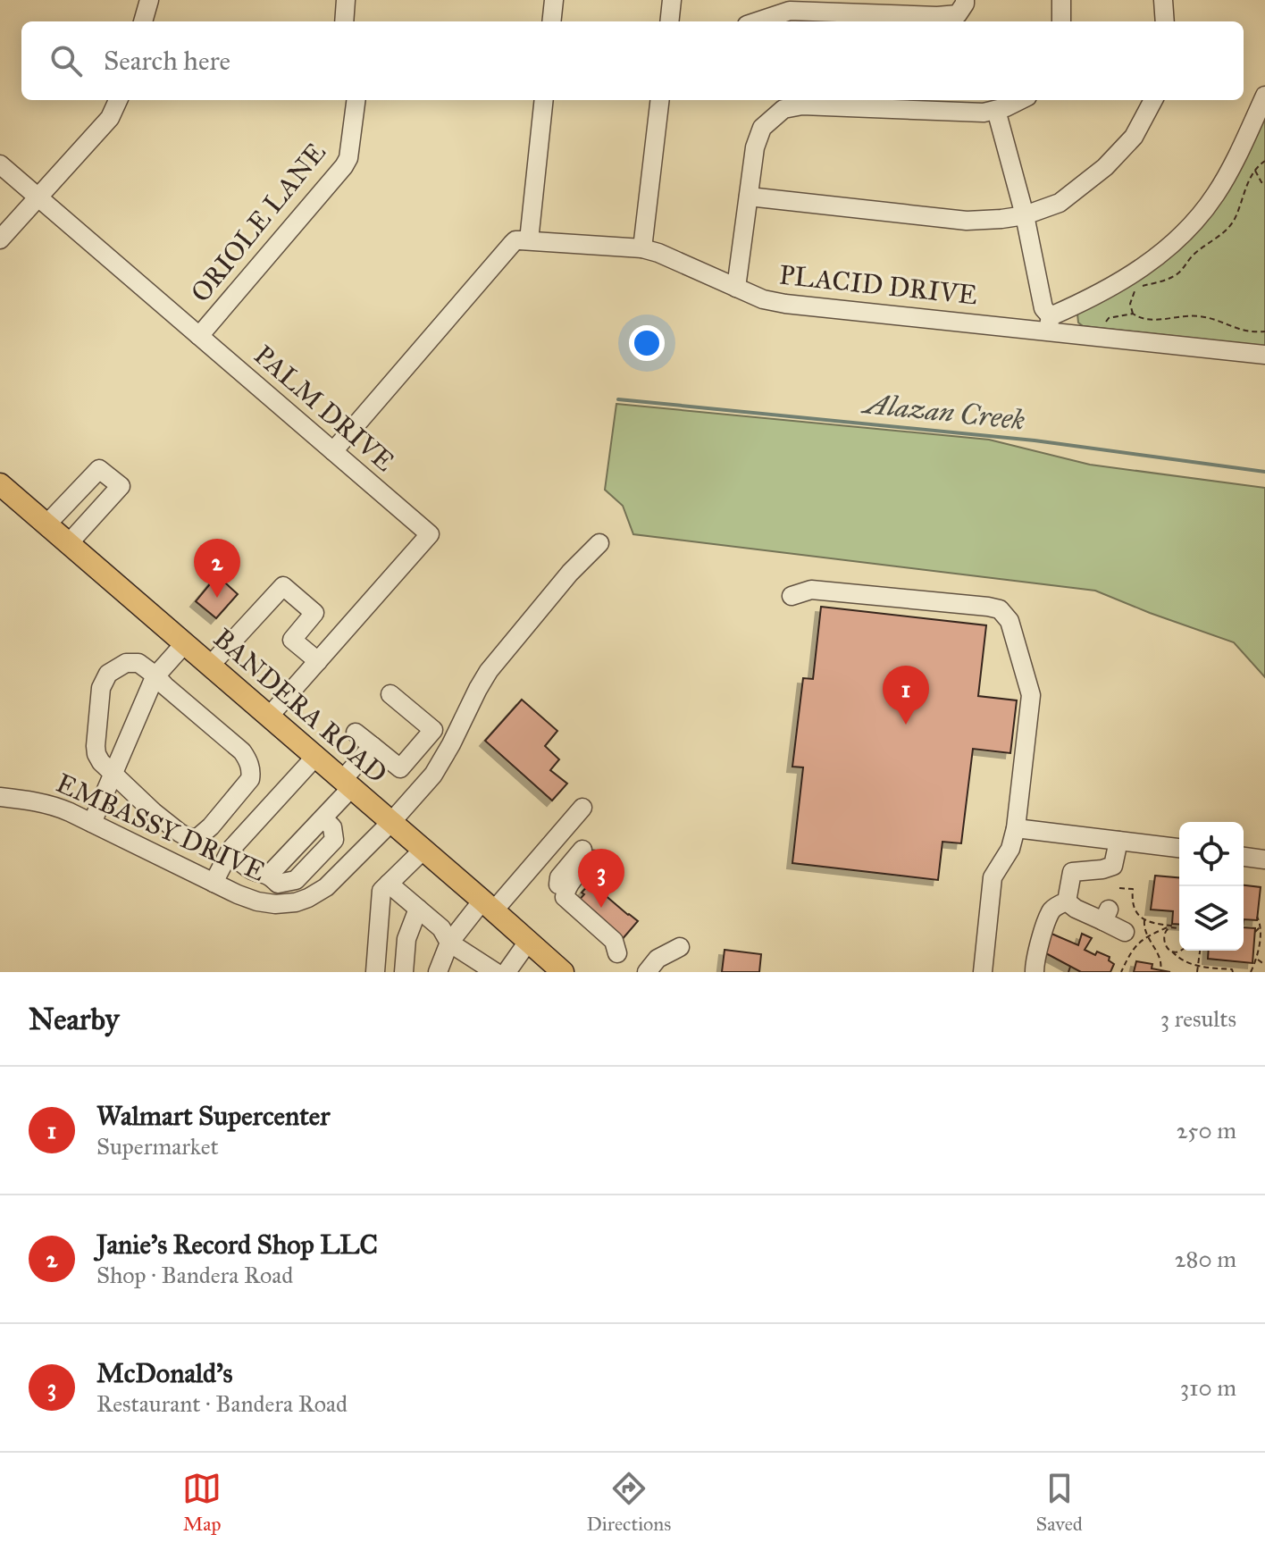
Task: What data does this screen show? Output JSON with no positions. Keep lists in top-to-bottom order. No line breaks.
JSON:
{"streets":{"main road":["BANDERA ROAD"],"street":["ORIOLE LANE","PLACID DRIVE","PALM DRIVE","EMBASSY DRIVE"]},"crossings":[["ORIOLE LANE","PALM DRIVE"],["PALM DRIVE","BANDERA ROAD"],["BANDERA ROAD","EMBASSY DRIVE"]],"water":["Alazan Creek"],"page":{"search":"Search here","pins":["2","1","3"],"heading":["Nearby","3 results"],"list":[{"mark":"1","name":"Walmart Supercenter","note":"Supermarket","value":"250 m"},{"mark":"2","name":"Janie's Record Shop LLC","note":"Shop · Bandera Road","value":"280 m"},{"mark":"3","name":"McDonald's","note":"Restaurant · Bandera Road","value":"310 m"}],"nav":["Map","Directions","Saved"]}}
